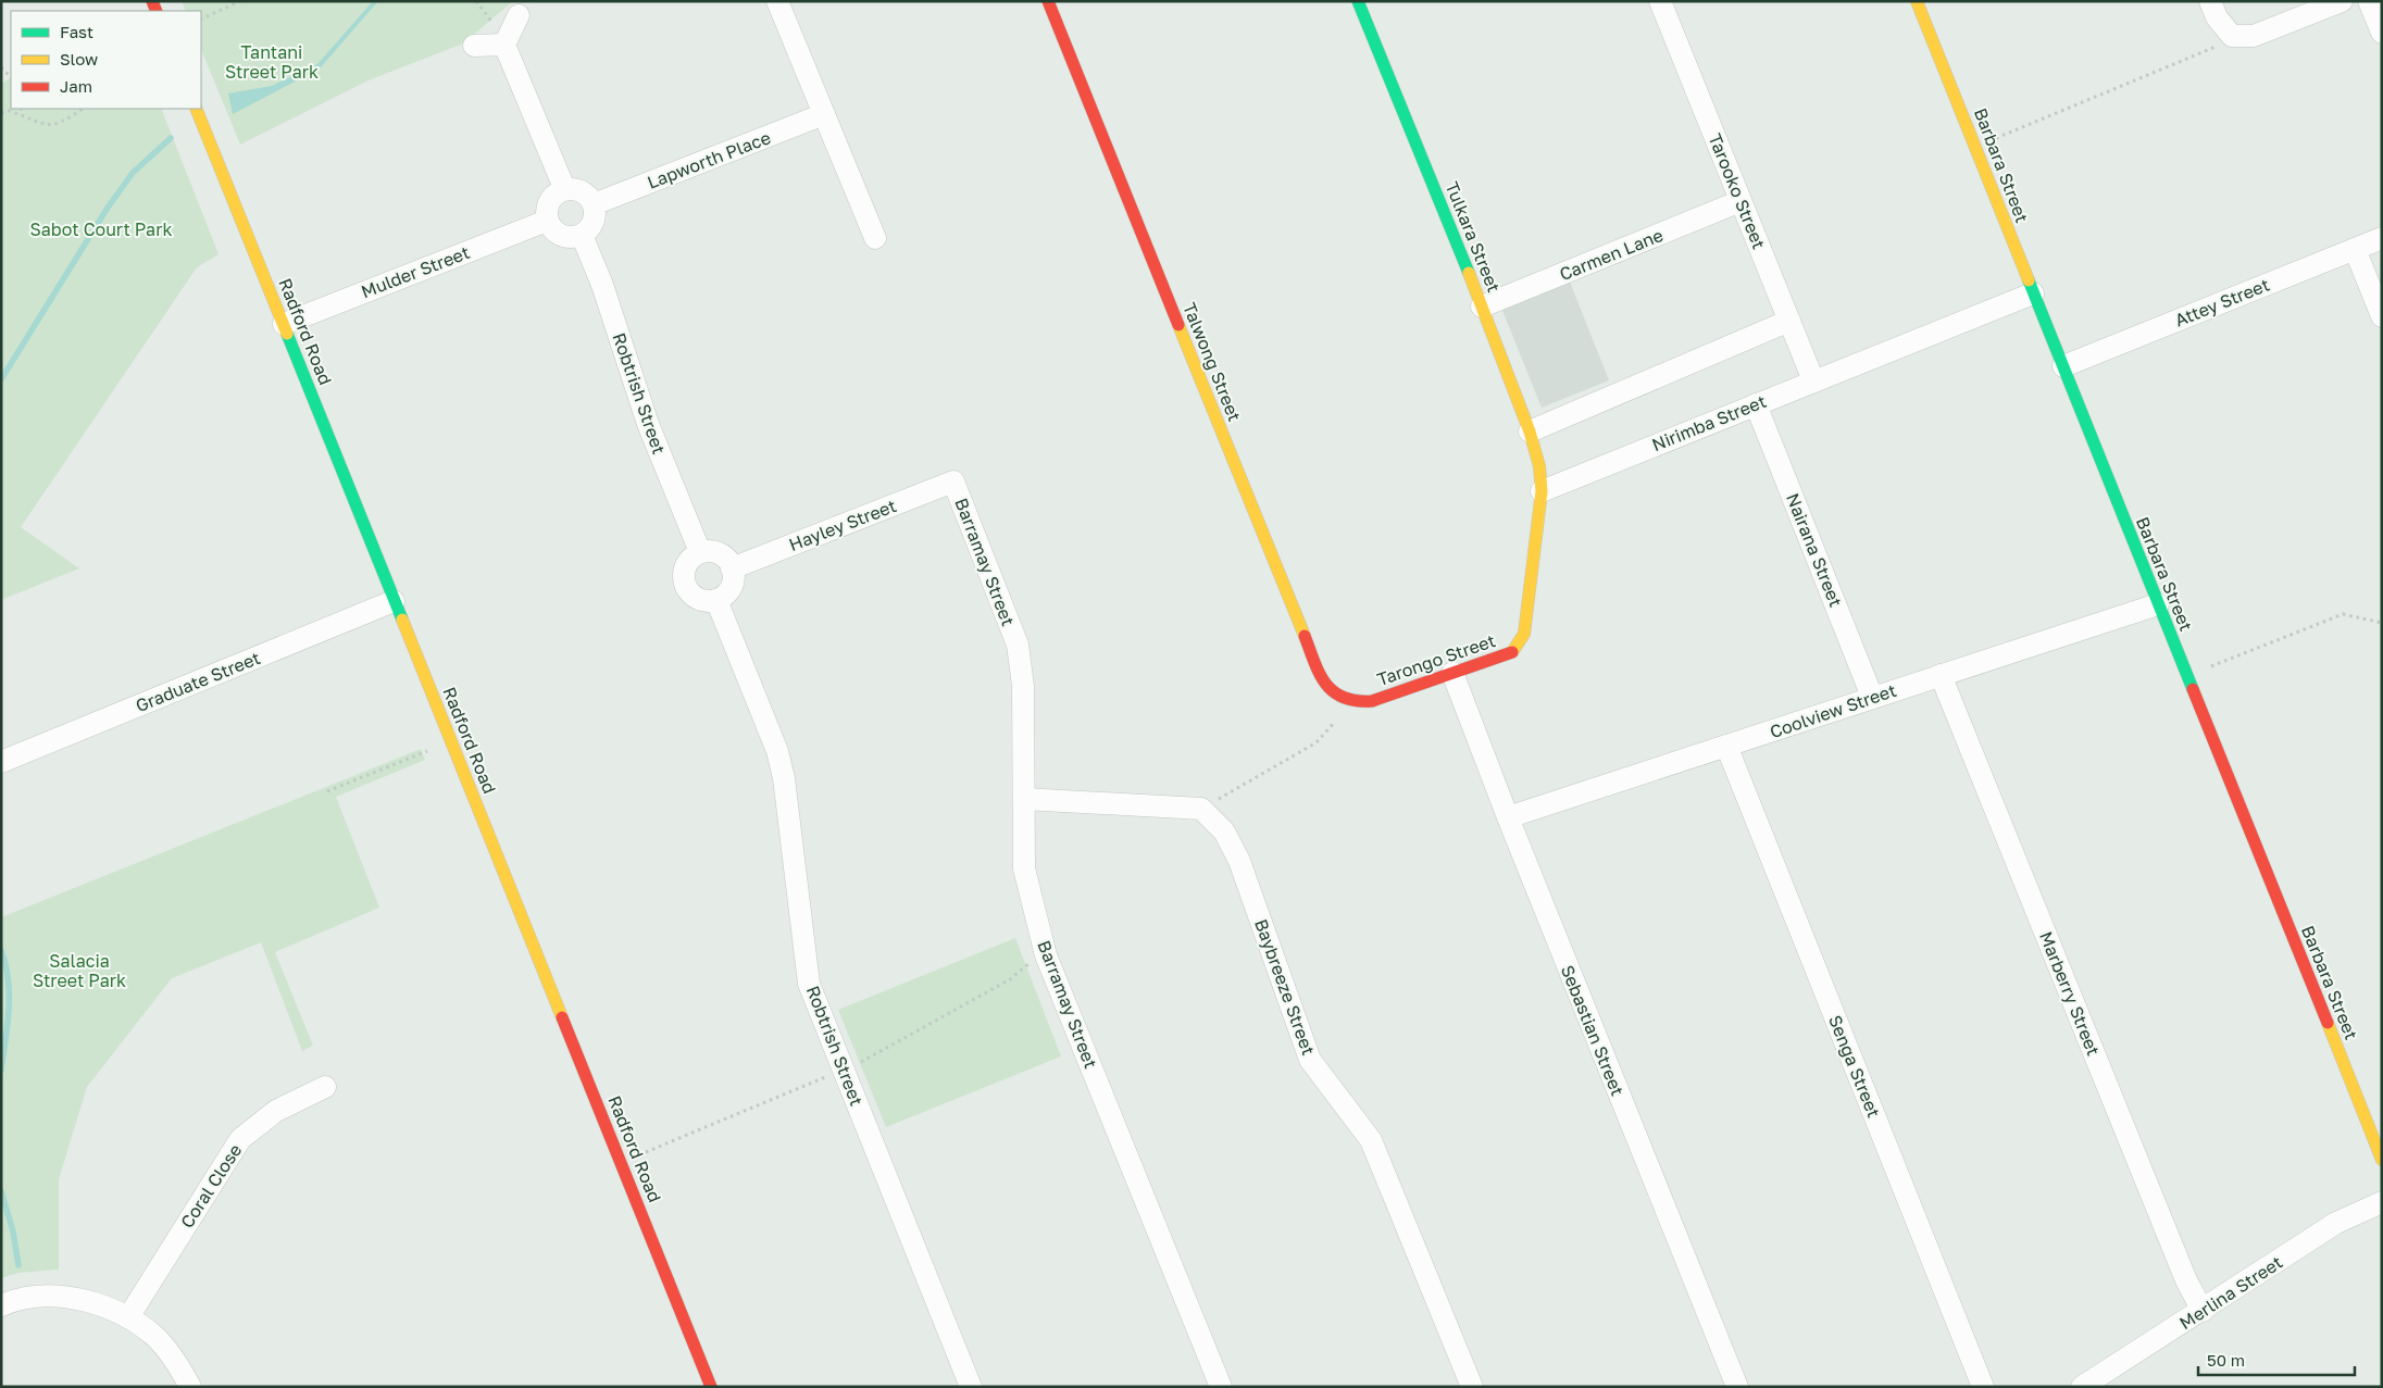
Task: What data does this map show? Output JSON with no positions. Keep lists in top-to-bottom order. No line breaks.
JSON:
{"streets":{"street":["Lapworth Place","Barbara Street","Tarooko Street","Tulkara Street","Carmen Lane","Mulder Street","Attey Street","Radford Road","Talwong Street","Robtrish Street","Nirimba Street","Hayley Street","Nairana Street","Barramay Street","Tarongo Street","Graduate Street","Coolview Street","Baybreeze Street","Marberry Street","Sebastian Street","Senga Street","Coral Close","Merlina Street"]},"crossings":[["Lapworth Place","Mulder Street"],["Lapworth Place","Robtrish Street"],["Barbara Street","Attey Street"],["Barbara Street","Nirimba Street"],["Barbara Street","Coolview Street"],["Tarooko Street","Carmen Lane"],["Tarooko Street","Nirimba Street"],["Tulkara Street","Carmen Lane"],["Tulkara Street","Nirimba Street"],["Tulkara Street","Tarongo Street"],["Mulder Street","Radford Road"],["Mulder Street","Robtrish Street"],["Radford Road","Graduate Street"],["Talwong Street","Tarongo Street"],["Robtrish Street","Hayley Street"],["Nirimba Street","Nairana Street"],["Nirimba Street","Tarongo Street"],["Hayley Street","Barramay Street"],["Nairana Street","Coolview Street"],["Tarongo Street","Sebastian Street"],["Coolview Street","Marberry Street"],["Coolview Street","Sebastian Street"],["Coolview Street","Senga Street"],["Marberry Street","Merlina Street"]],"parks":["Tantani Street Park","Sabot Court Park","Salacia Street Park"],"legend":["Fast","Slow","Jam"],"scale_bar":"50 m"}
